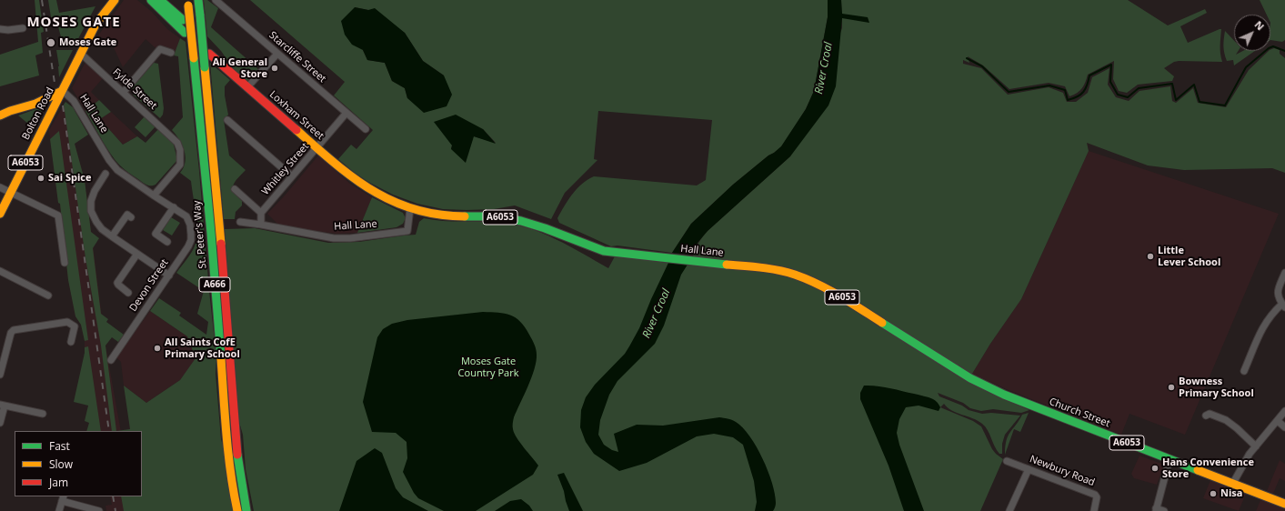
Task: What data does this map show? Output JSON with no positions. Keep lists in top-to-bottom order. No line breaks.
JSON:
{"streets":{"main road":["Bolton Road","Hall Lane","Loxham Street","A6053","St. Peter's Way","A666","Church Street"],"street":["Starcliffe Street","Fylde Street","Whitley Street","Devon Street","Newbury Road"]},"crossings":[["Starcliffe Street","Whitley Street"],["Fylde Street","Bolton Road"],["Fylde Street","Hall Lane"],["Bolton Road","Hall Lane"],["Hall Lane","Loxham Street"],["Hall Lane","Devon Street"],["Hall Lane","Church Street"],["Loxham Street","Whitley Street"]],"districts":["MOSES GATE"],"water":["River Croal"],"parks":["Moses Gate Country Park"],"places":["Moses Gate","Ali General Store","Sai Spice","Little Lever School","All Saints CofE Primary School","Bowness Primary School","Hans Convenience Store","Nisa"],"legend":["Fast","Slow","Jam"],"north":"top right"}
